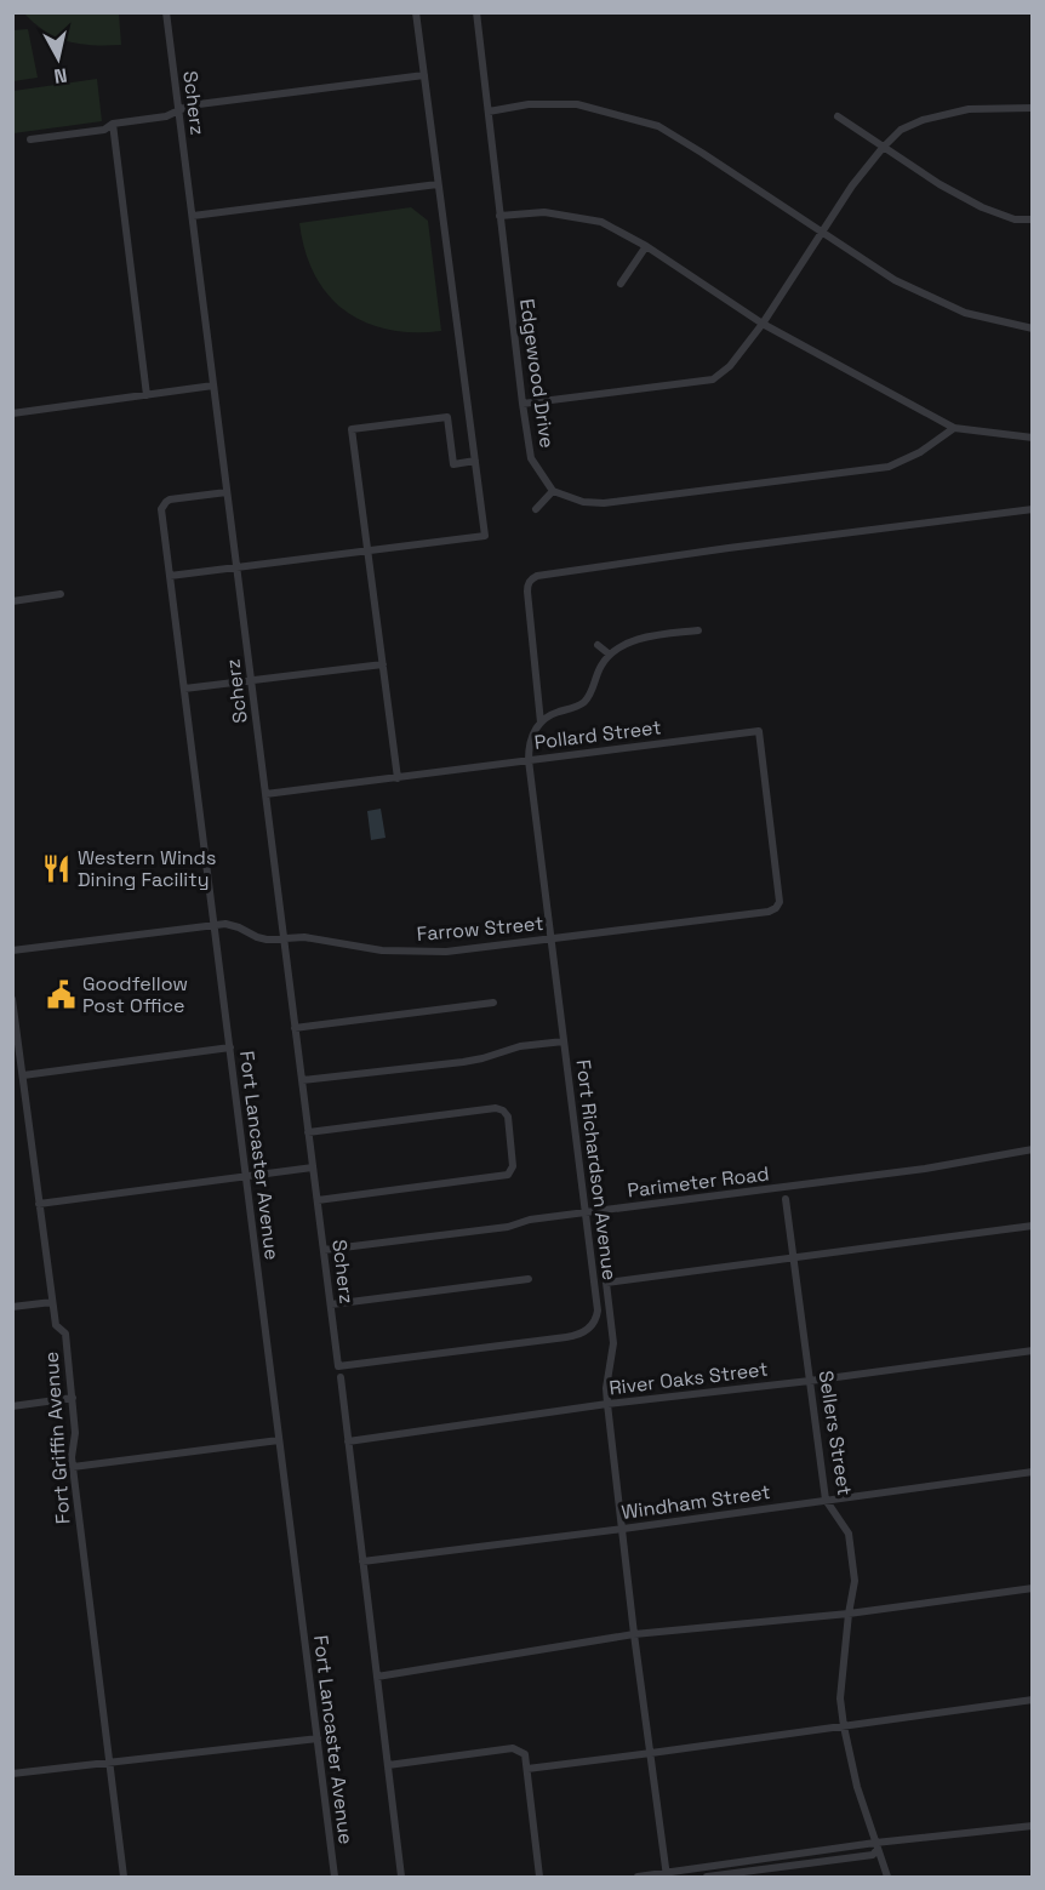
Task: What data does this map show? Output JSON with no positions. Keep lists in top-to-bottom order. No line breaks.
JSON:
{"streets":{"street":["Scherz","Edgewood Drive","Pollard Street","Farrow Street","Fort Lancaster Avenue","Fort Richardson Avenue","Parimeter Road","River Oaks Street","Sellers Street","Fort Griffin Avenue","Windham Street"]},"crossings":[["Scherz","Pollard Street"],["Scherz","Farrow Street"],["Scherz","Fort Lancaster Avenue"],["Scherz","Fort Richardson Avenue"],["Scherz","Parimeter Road"],["Pollard Street","Farrow Street"],["Pollard Street","Fort Richardson Avenue"],["Farrow Street","Fort Lancaster Avenue"],["Farrow Street","Fort Richardson Avenue"],["Fort Richardson Avenue","Parimeter Road"],["River Oaks Street","Sellers Street"],["Sellers Street","Windham Street"]],"places":{"restaurant":["Western Winds Dining Facility"],"public building":["Goodfellow Post Office"]},"north":"bottom"}
